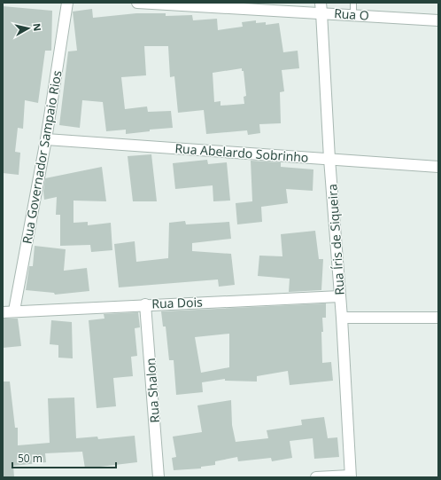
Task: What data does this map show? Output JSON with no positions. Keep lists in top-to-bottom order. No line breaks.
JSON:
{"streets":{"street":["Rua O","Rua Abelardo Sobrinho","Rua Governador Sampaio Rios","Rua Íris de Siqueira","Rua Dois","Rua Shalon"]},"crossings":[["Rua O","Rua Íris de Siqueira"],["Rua Abelardo Sobrinho","Rua Governador Sampaio Rios"],["Rua Abelardo Sobrinho","Rua Íris de Siqueira"],["Rua Governador Sampaio Rios","Rua Dois"],["Rua Íris de Siqueira","Rua Dois"],["Rua Dois","Rua Shalon"]],"scale_bar":"50 m","north":"right"}
